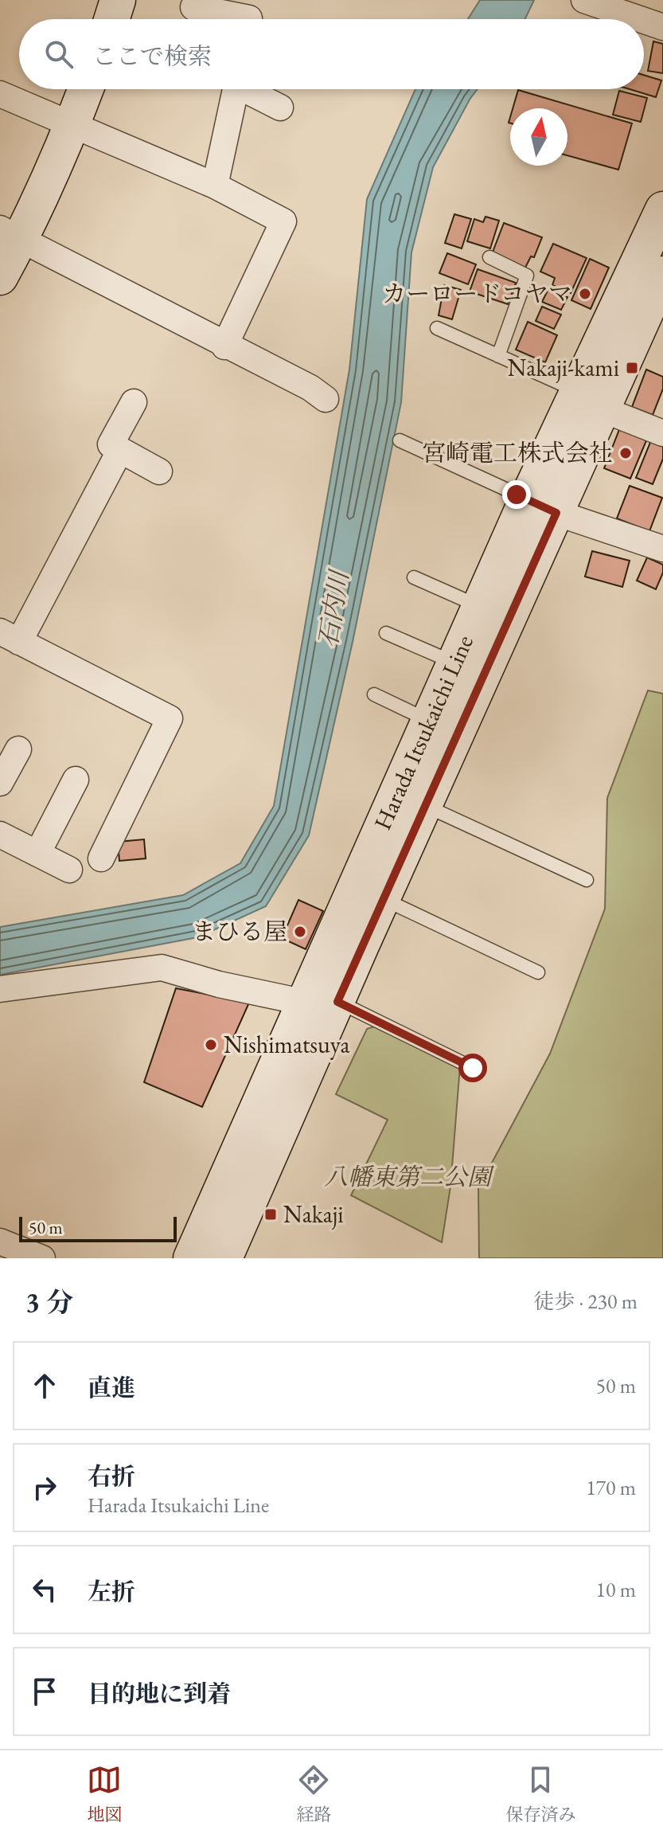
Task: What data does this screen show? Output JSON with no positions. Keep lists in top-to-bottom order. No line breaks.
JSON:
{"streets":{"main road":["Harada Itsukaichi Line"]},"water":["石内川"],"parks":["八幡東第二公園"],"places":{"other":["カーロードコヤマ","宮崎電工株式会社","まひる屋","Nishimatsuya"],"transit":["Nakaji-kami","Nakaji"]},"scale_bar":"50 m","north":"top","page":{"search":"ここで検索","scale":"50 m","heading":["3 分","徒歩 · 230 m"],"list":[["直進","50 m"],["右折","Harada Itsukaichi Line","170 m"],["左折","10 m"],"目的地に到着"],"nav":["地図","経路","保存済み"]}}
